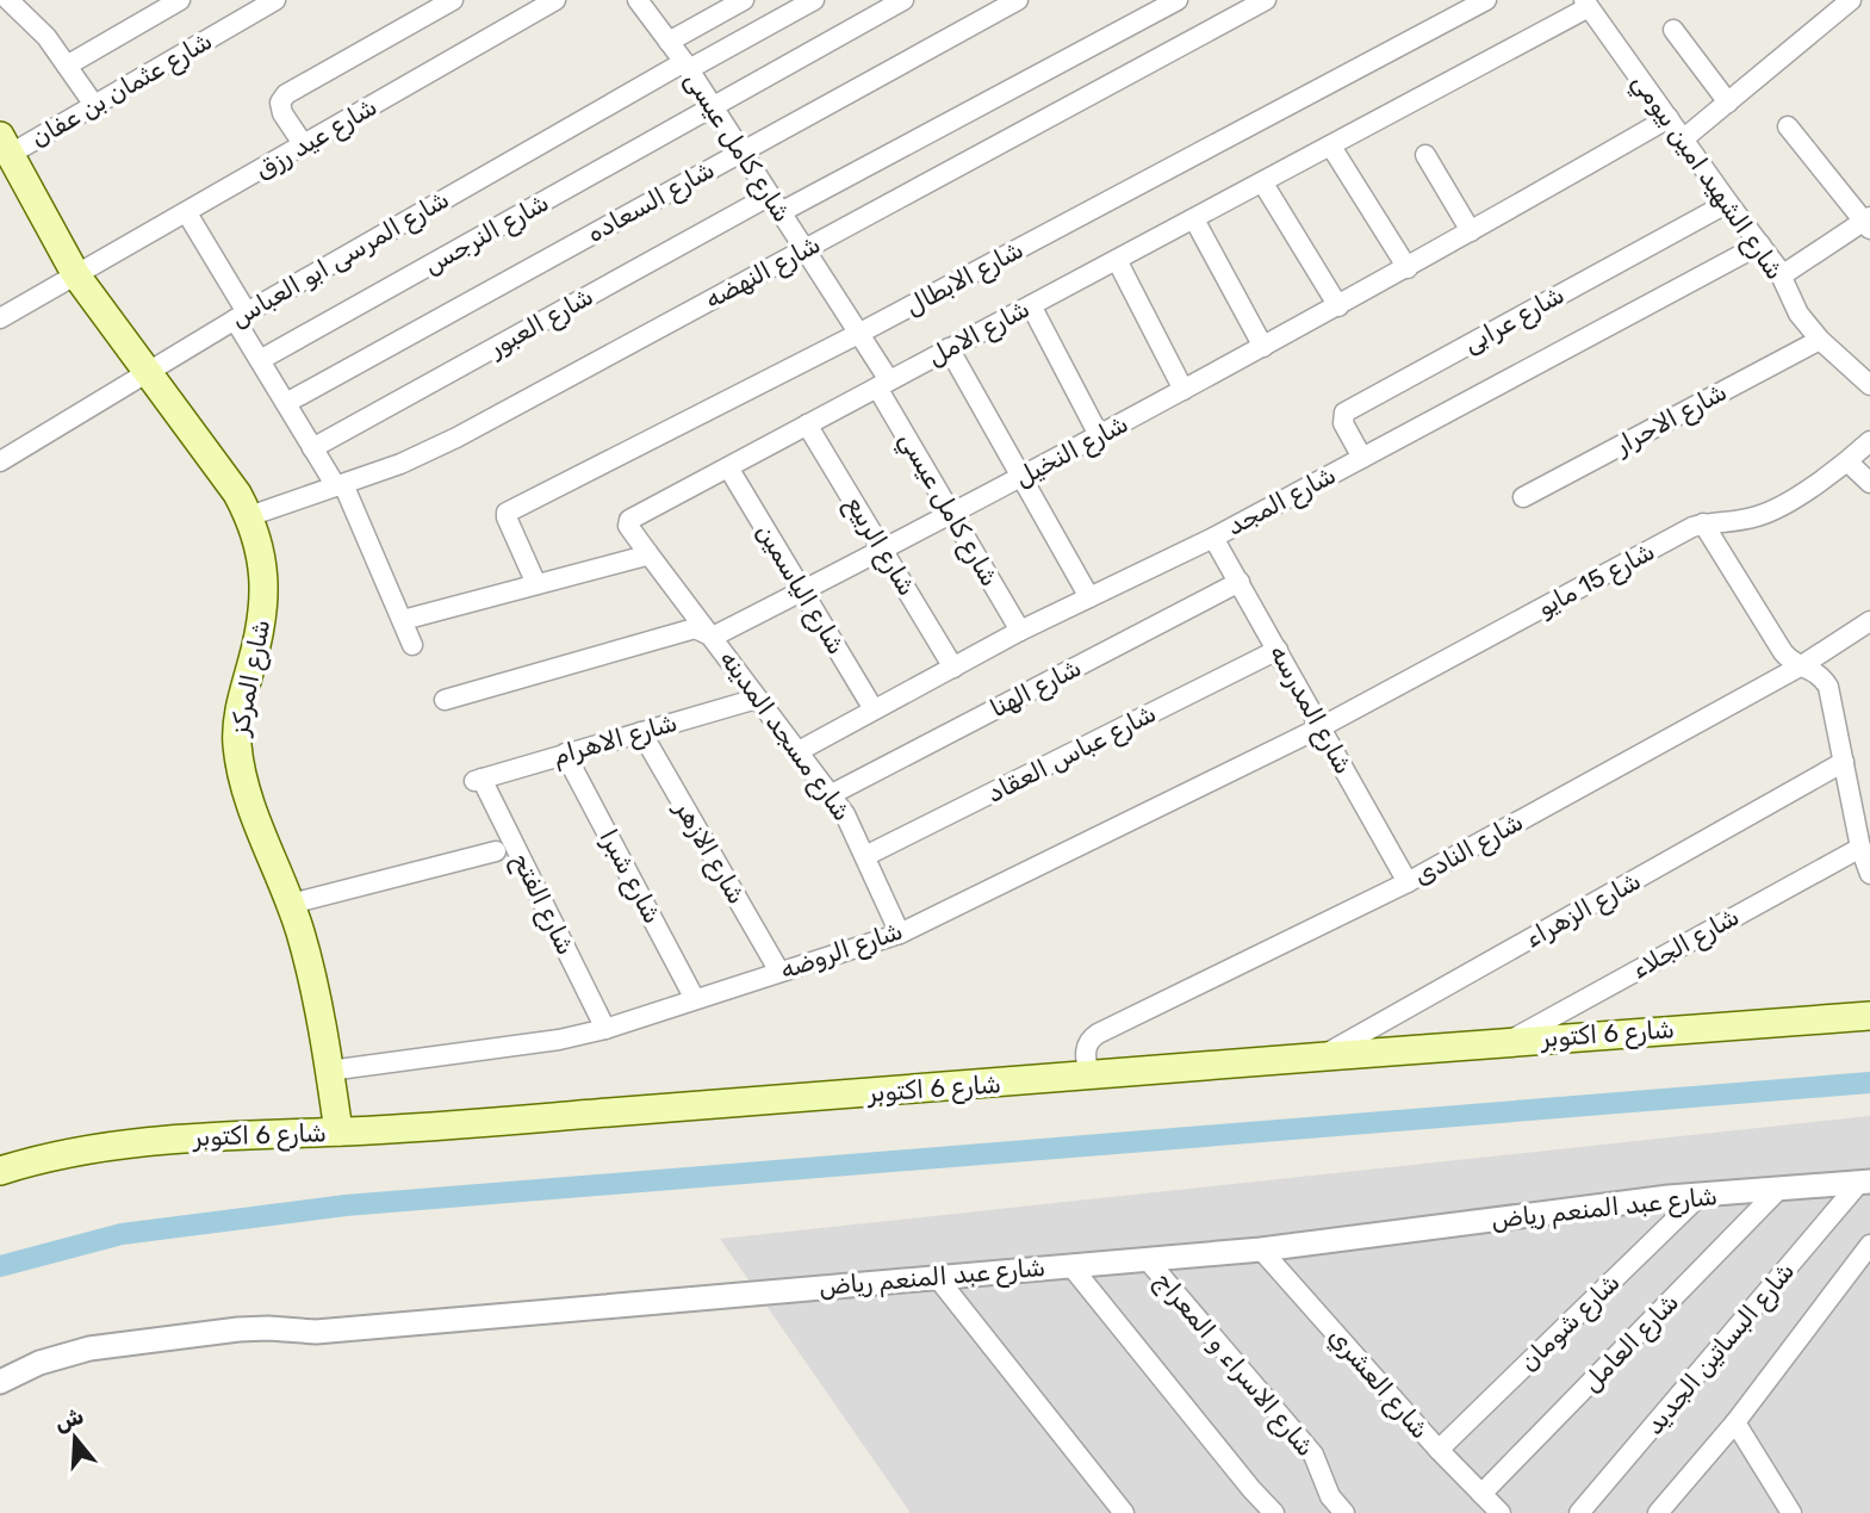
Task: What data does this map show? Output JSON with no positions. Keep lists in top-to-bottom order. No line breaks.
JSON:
{"streets":{"main road":["شارع المركز","شارع 6 اكتوبر"],"street":["شارع عثمان بن عفان","شارع عيد رزق","شارع كامل عيسى","شارع الشهيد امين بيومي","شارع السعاده","شارع النرجس","شارع المرسى ابو العباس","شارع النهضه","شارع الابطال","شارع عرابى","شارع العبور","شارع الامل","شارع الاحرار","شارع النخيل","شارع المجد","شارع كامل عيسي","شارع الربيع","شارع 15 مايو","شارع الياسمين","شارع الهنا","شارع المدرسه","شارع مسجد المدينه","شارع الاهرام","شارع عباس العقاد","شارع النادى","شارع الازهر","شارع شبرا","شارع الفتح","شارع الزهراء","شارع الجلاء","شارع الروضه","شارع عبد المنعم رياض","شارع شومان","شارع العامل","شارع البساتين الجديد","شارع الاسراء و المعراج","شارع العشري"]},"crossings":[["شارع عثمان بن عفان","شارع المركز"],["شارع عيد رزق","شارع المركز"],["شارع كامل عيسى","شارع السعاده"],["شارع كامل عيسى","شارع النرجس"],["شارع كامل عيسى","شارع المرسى ابو العباس"],["شارع كامل عيسى","شارع النهضه"],["شارع كامل عيسى","شارع الابطال"],["شارع كامل عيسى","شارع العبور"],["شارع كامل عيسى","شارع الامل"],["شارع كامل عيسى","شارع كامل عيسي"],["شارع الشهيد امين بيومي","شارع عرابى"],["شارع الشهيد امين بيومي","شارع الامل"],["شارع الشهيد امين بيومي","شارع الاحرار"],["شارع الشهيد امين بيومي","شارع النخيل"],["شارع الشهيد امين بيومي","شارع المجد"],["شارع المرسى ابو العباس","شارع المركز"],["شارع النهضه","شارع المركز"],["شارع عرابى","شارع المجد"],["شارع الامل","شارع كامل عيسي"],["شارع الامل","شارع الربيع"],["شارع الامل","شارع الياسمين"],["شارع الامل","شارع مسجد المدينه"],["شارع النخيل","شارع كامل عيسي"],["شارع النخيل","شارع الربيع"],["شارع النخيل","شارع الياسمين"],["شارع النخيل","شارع مسجد المدينه"],["شارع المجد","شارع كامل عيسي"],["شارع المجد","شارع الربيع"],["شارع المجد","شارع الياسمين"],["شارع المجد","شارع المدرسه"],["شارع المجد","شارع مسجد المدينه"],["شارع 15 مايو","شارع المدرسه"],["شارع 15 مايو","شارع الروضه"],["شارع المركز","شارع الروضه"],["شارع المركز","شارع 6 اكتوبر"],["شارع الهنا","شارع المدرسه"],["شارع الهنا","شارع مسجد المدينه"],["شارع المدرسه","شارع عباس العقاد"],["شارع المدرسه","شارع النادى"],["شارع المدرسه","شارع الروضه"],["شارع مسجد المدينه","شارع الاهرام"],["شارع مسجد المدينه","شارع عباس العقاد"],["شارع مسجد المدينه","شارع الروضه"],["شارع الاهرام","شارع الازهر"],["شارع الاهرام","شارع شبرا"],["شارع الاهرام","شارع الفتح"],["شارع النادى","شارع 6 اكتوبر"],["شارع الازهر","شارع الروضه"],["شارع شبرا","شارع الروضه"],["شارع الفتح","شارع الروضه"],["شارع الزهراء","شارع 6 اكتوبر"],["شارع الجلاء","شارع 6 اكتوبر"],["شارع عبد المنعم رياض","شارع شومان"],["شارع عبد المنعم رياض","شارع العامل"],["شارع عبد المنعم رياض","شارع البساتين الجديد"],["شارع عبد المنعم رياض","شارع الاسراء و المعراج"],["شارع عبد المنعم رياض","شارع العشري"],["شارع شومان","شارع العشري"],["شارع العامل","شارع العشري"]],"north":"top"}
